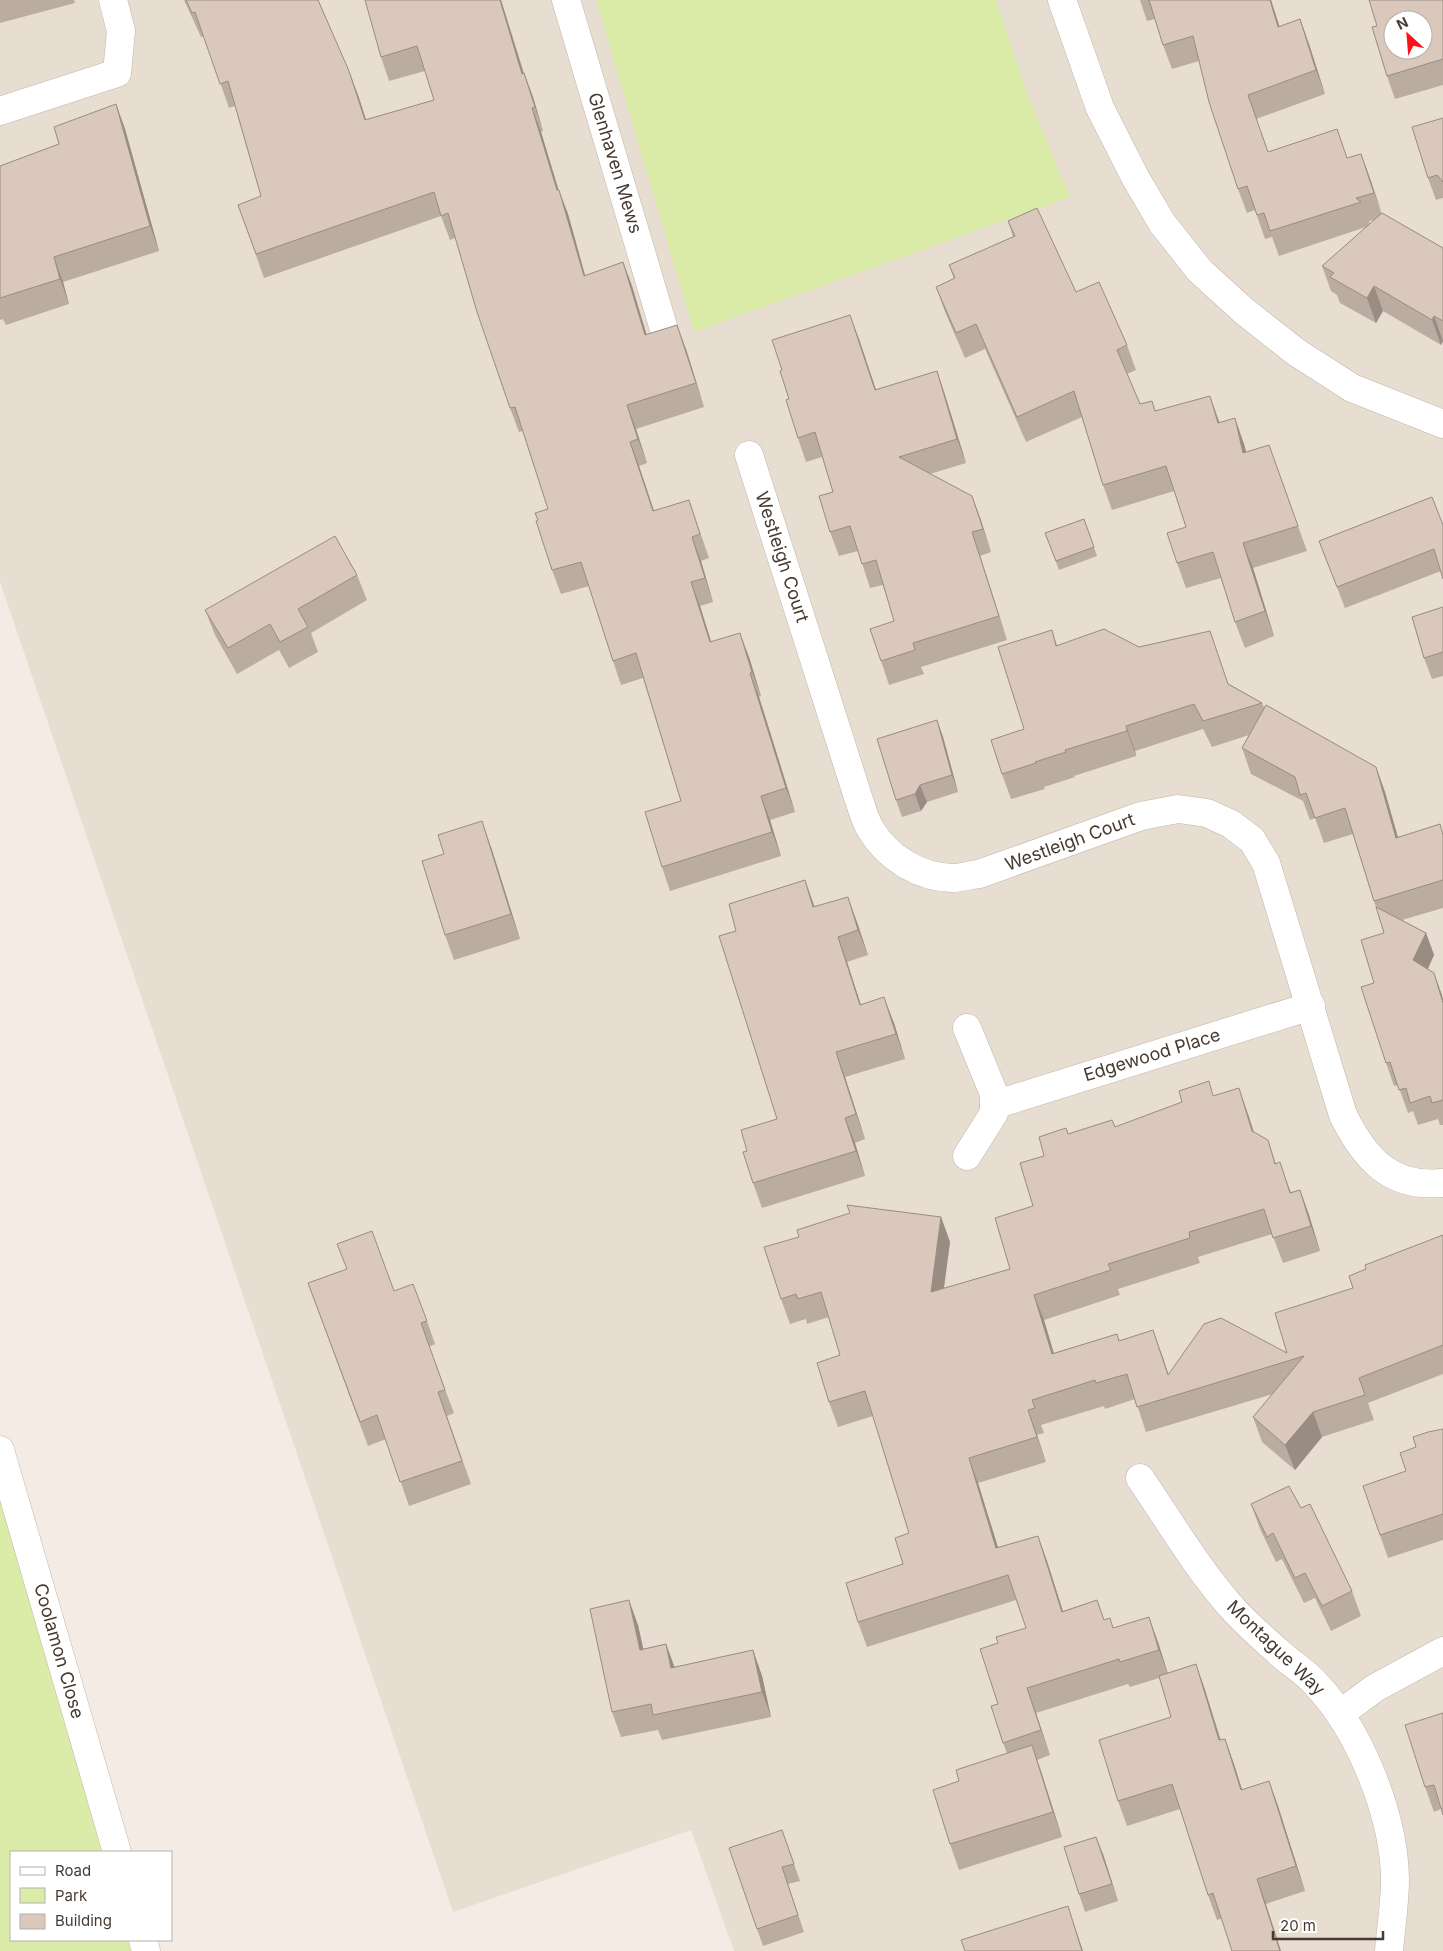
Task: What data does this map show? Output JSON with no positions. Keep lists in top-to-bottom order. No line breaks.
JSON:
{"streets":{"street":["Glenhaven Mews","Westleigh Court","Edgewood Place","Montague Way","Coolamon Close"]},"crossings":[["Westleigh Court","Edgewood Place"]],"legend":["Road","Park","Building"],"scale_bar":"20 m","north":"top left"}
